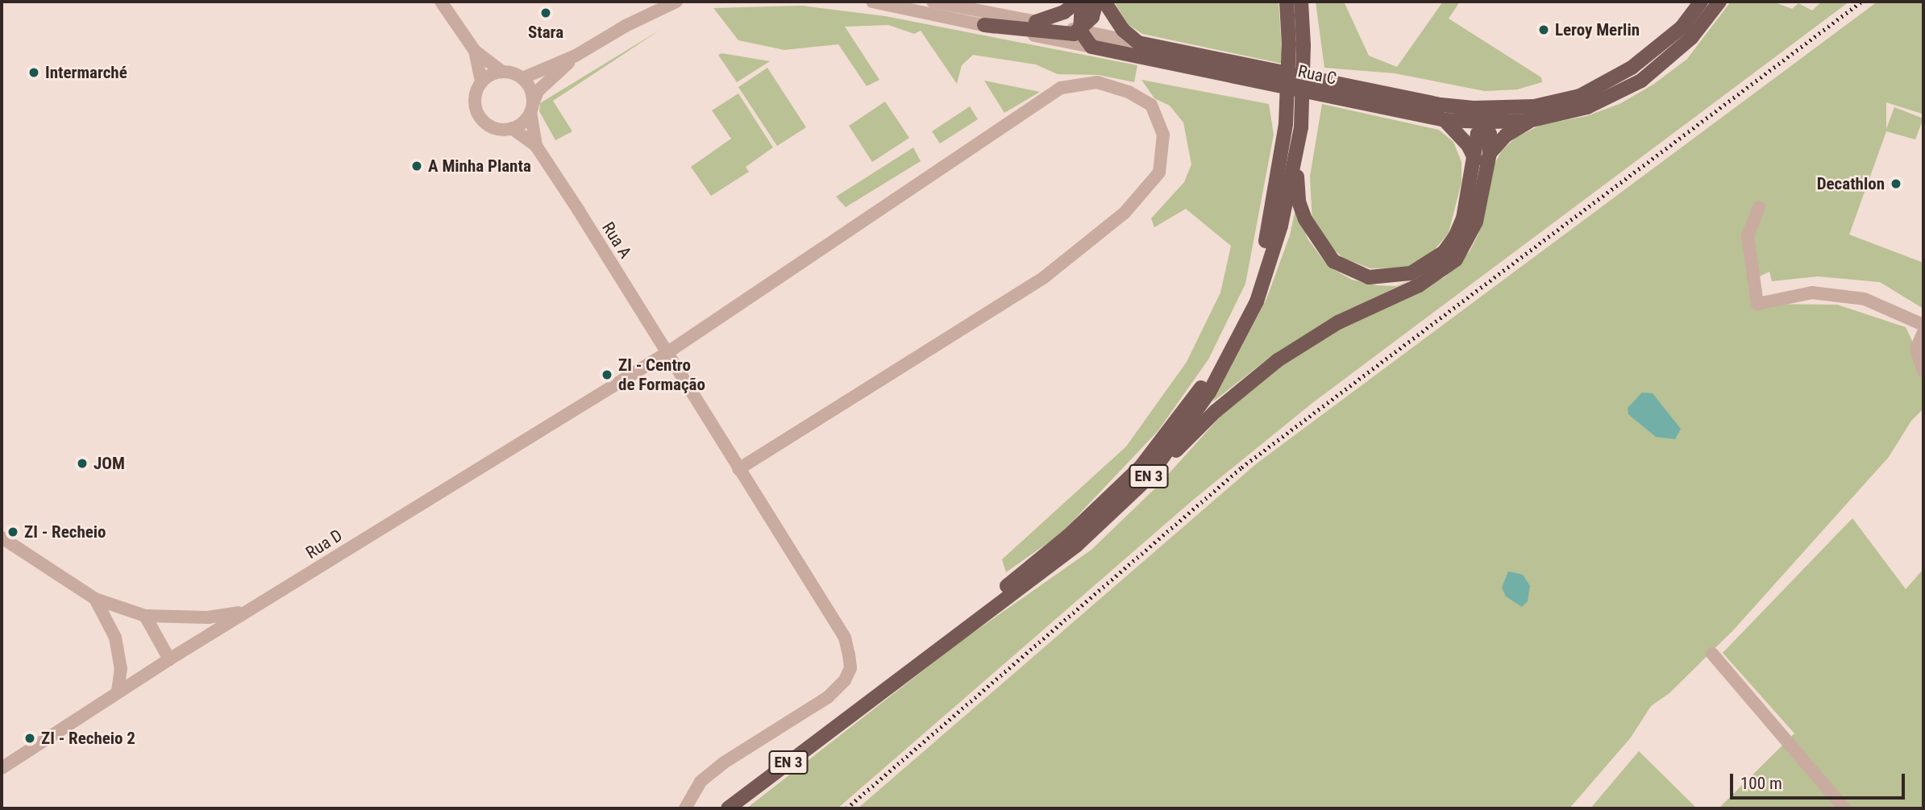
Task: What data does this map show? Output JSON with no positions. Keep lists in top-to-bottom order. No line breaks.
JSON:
{"streets":{"main road":["Rua C","EN 3"],"street":["Rua A","Rua D"]},"crossings":[["Rua A","Rua D"]],"places":["Stara","Leroy Merlin","Intermarché","A Minha Planta","Decathlon","ZI - Centro de Formação","JOM","ZI - Recheio","ZI - Recheio 2"],"scale_bar":"100 m"}
